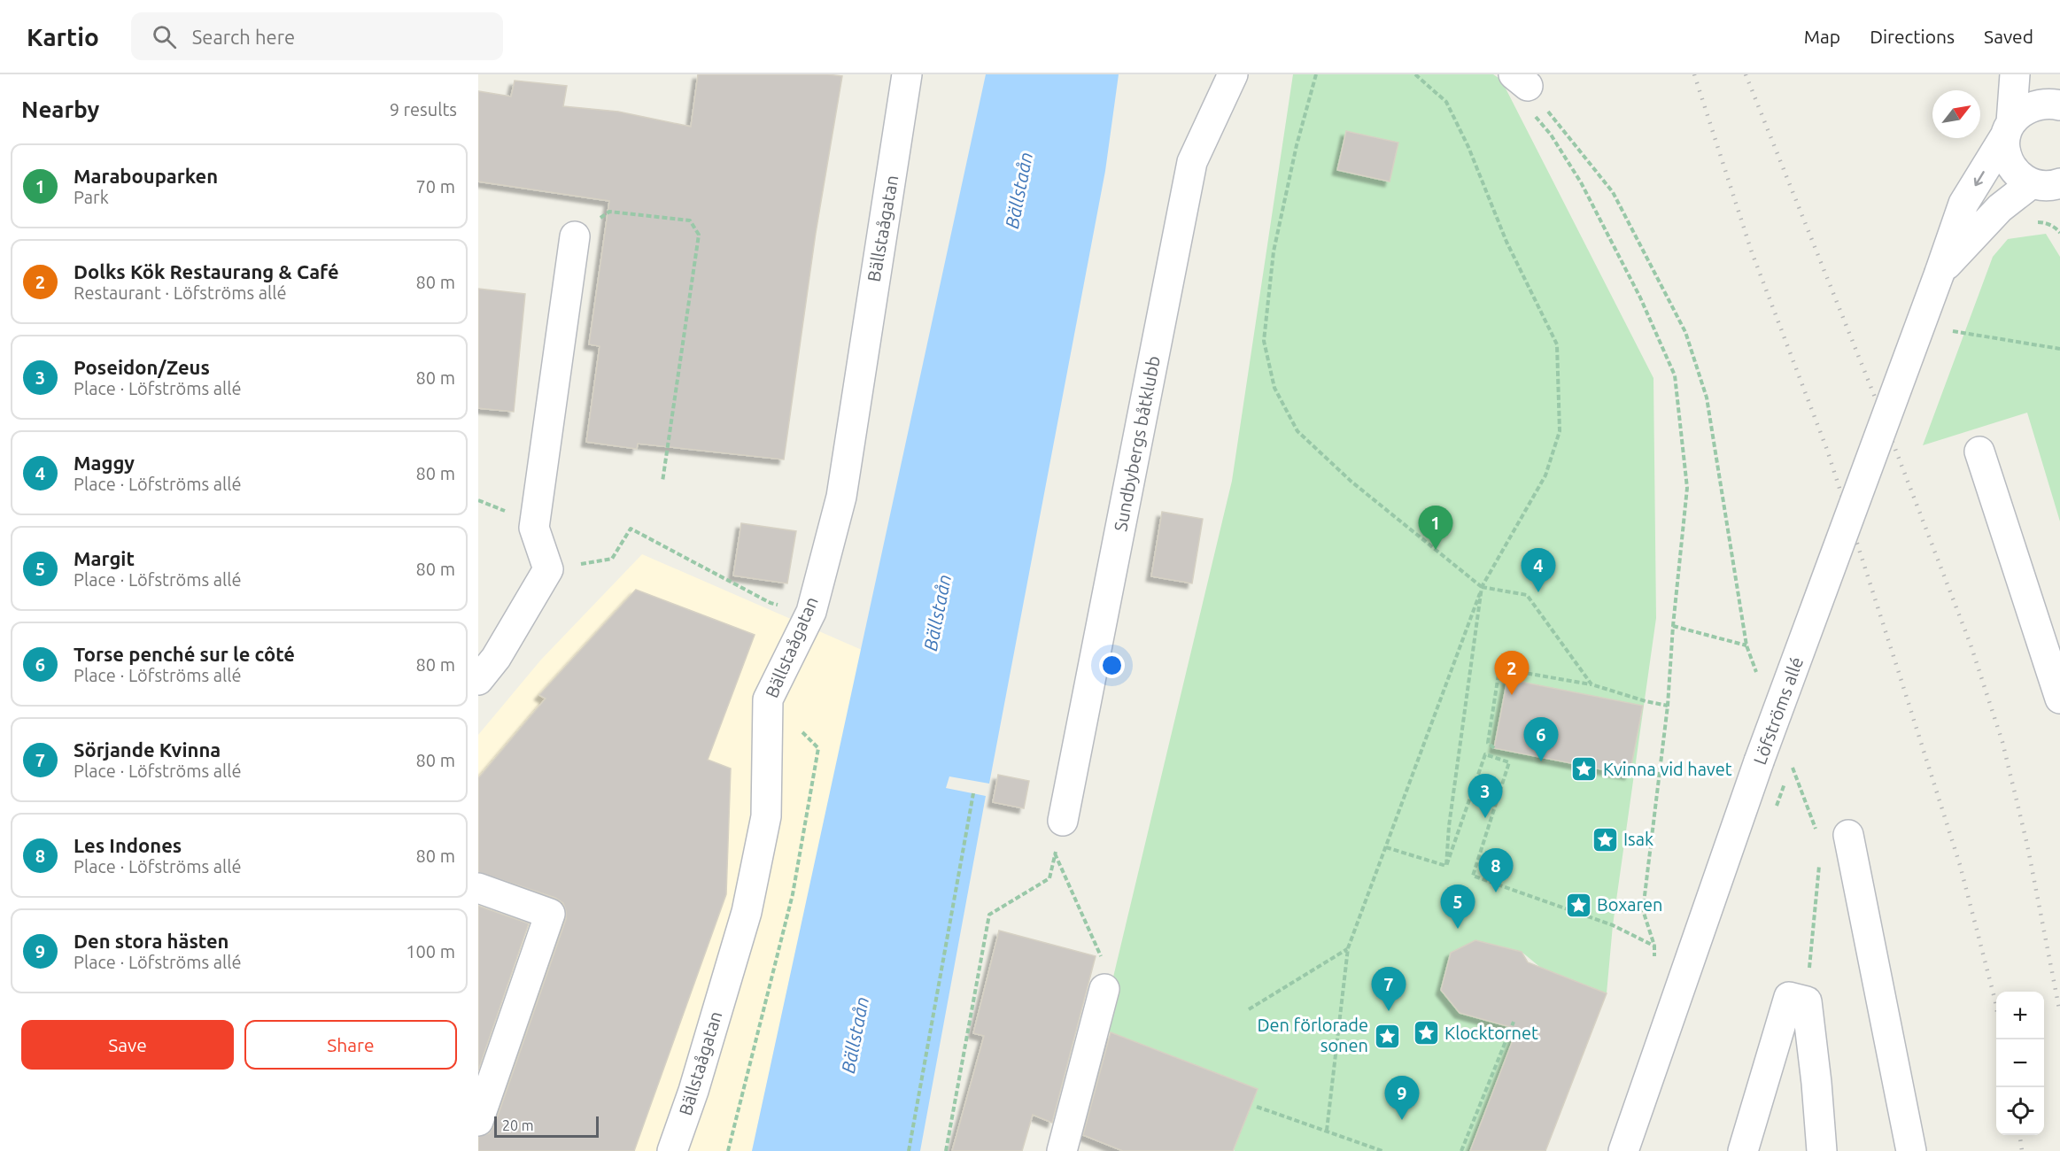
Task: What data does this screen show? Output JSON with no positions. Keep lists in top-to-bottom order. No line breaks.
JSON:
{"streets":{"street":["Bällstaågatan","Sundbybergs båtklubb","Löfströms allé"]},"water":["Bällstaån"],"places":{"place":["Kvinna vid havet","Isak","Boxaren","Klocktornet","Den förlorade sonen"]},"scale_bar":"20 m","north":"top right","page":{"header":"Kartio","search":"Search here","nav":["Map","Directions","Saved"],"heading":["Nearby","9 results"],"list":[{"mark":"1","name":"Marabouparken","note":"Park","value":"70 m"},{"mark":"2","name":"Dolks Kök Restaurang & Café","note":"Restaurant · Löfströms allé","value":"80 m"},{"mark":"3","name":"Poseidon/Zeus","note":"Place · Löfströms allé","value":"80 m"},{"mark":"4","name":"Maggy","note":"Place · Löfströms allé","value":"80 m"},{"mark":"5","name":"Margit","note":"Place · Löfströms allé","value":"80 m"},{"mark":"6","name":"Torse penché sur le côté","note":"Place · Löfströms allé","value":"80 m"},{"mark":"7","name":"Sörjande Kvinna","note":"Place · Löfströms allé","value":"80 m"},{"mark":"8","name":"Les Indones","note":"Place · Löfströms allé","value":"80 m"},{"mark":"9","name":"Den stora hästen","note":"Place · Löfströms allé","value":"100 m"}],"pins":["1","4","2","6","3","8","5","7","9"],"map_buttons":["+","−"],"buttons":["Save","Share"],"scale":"20 m"}}
